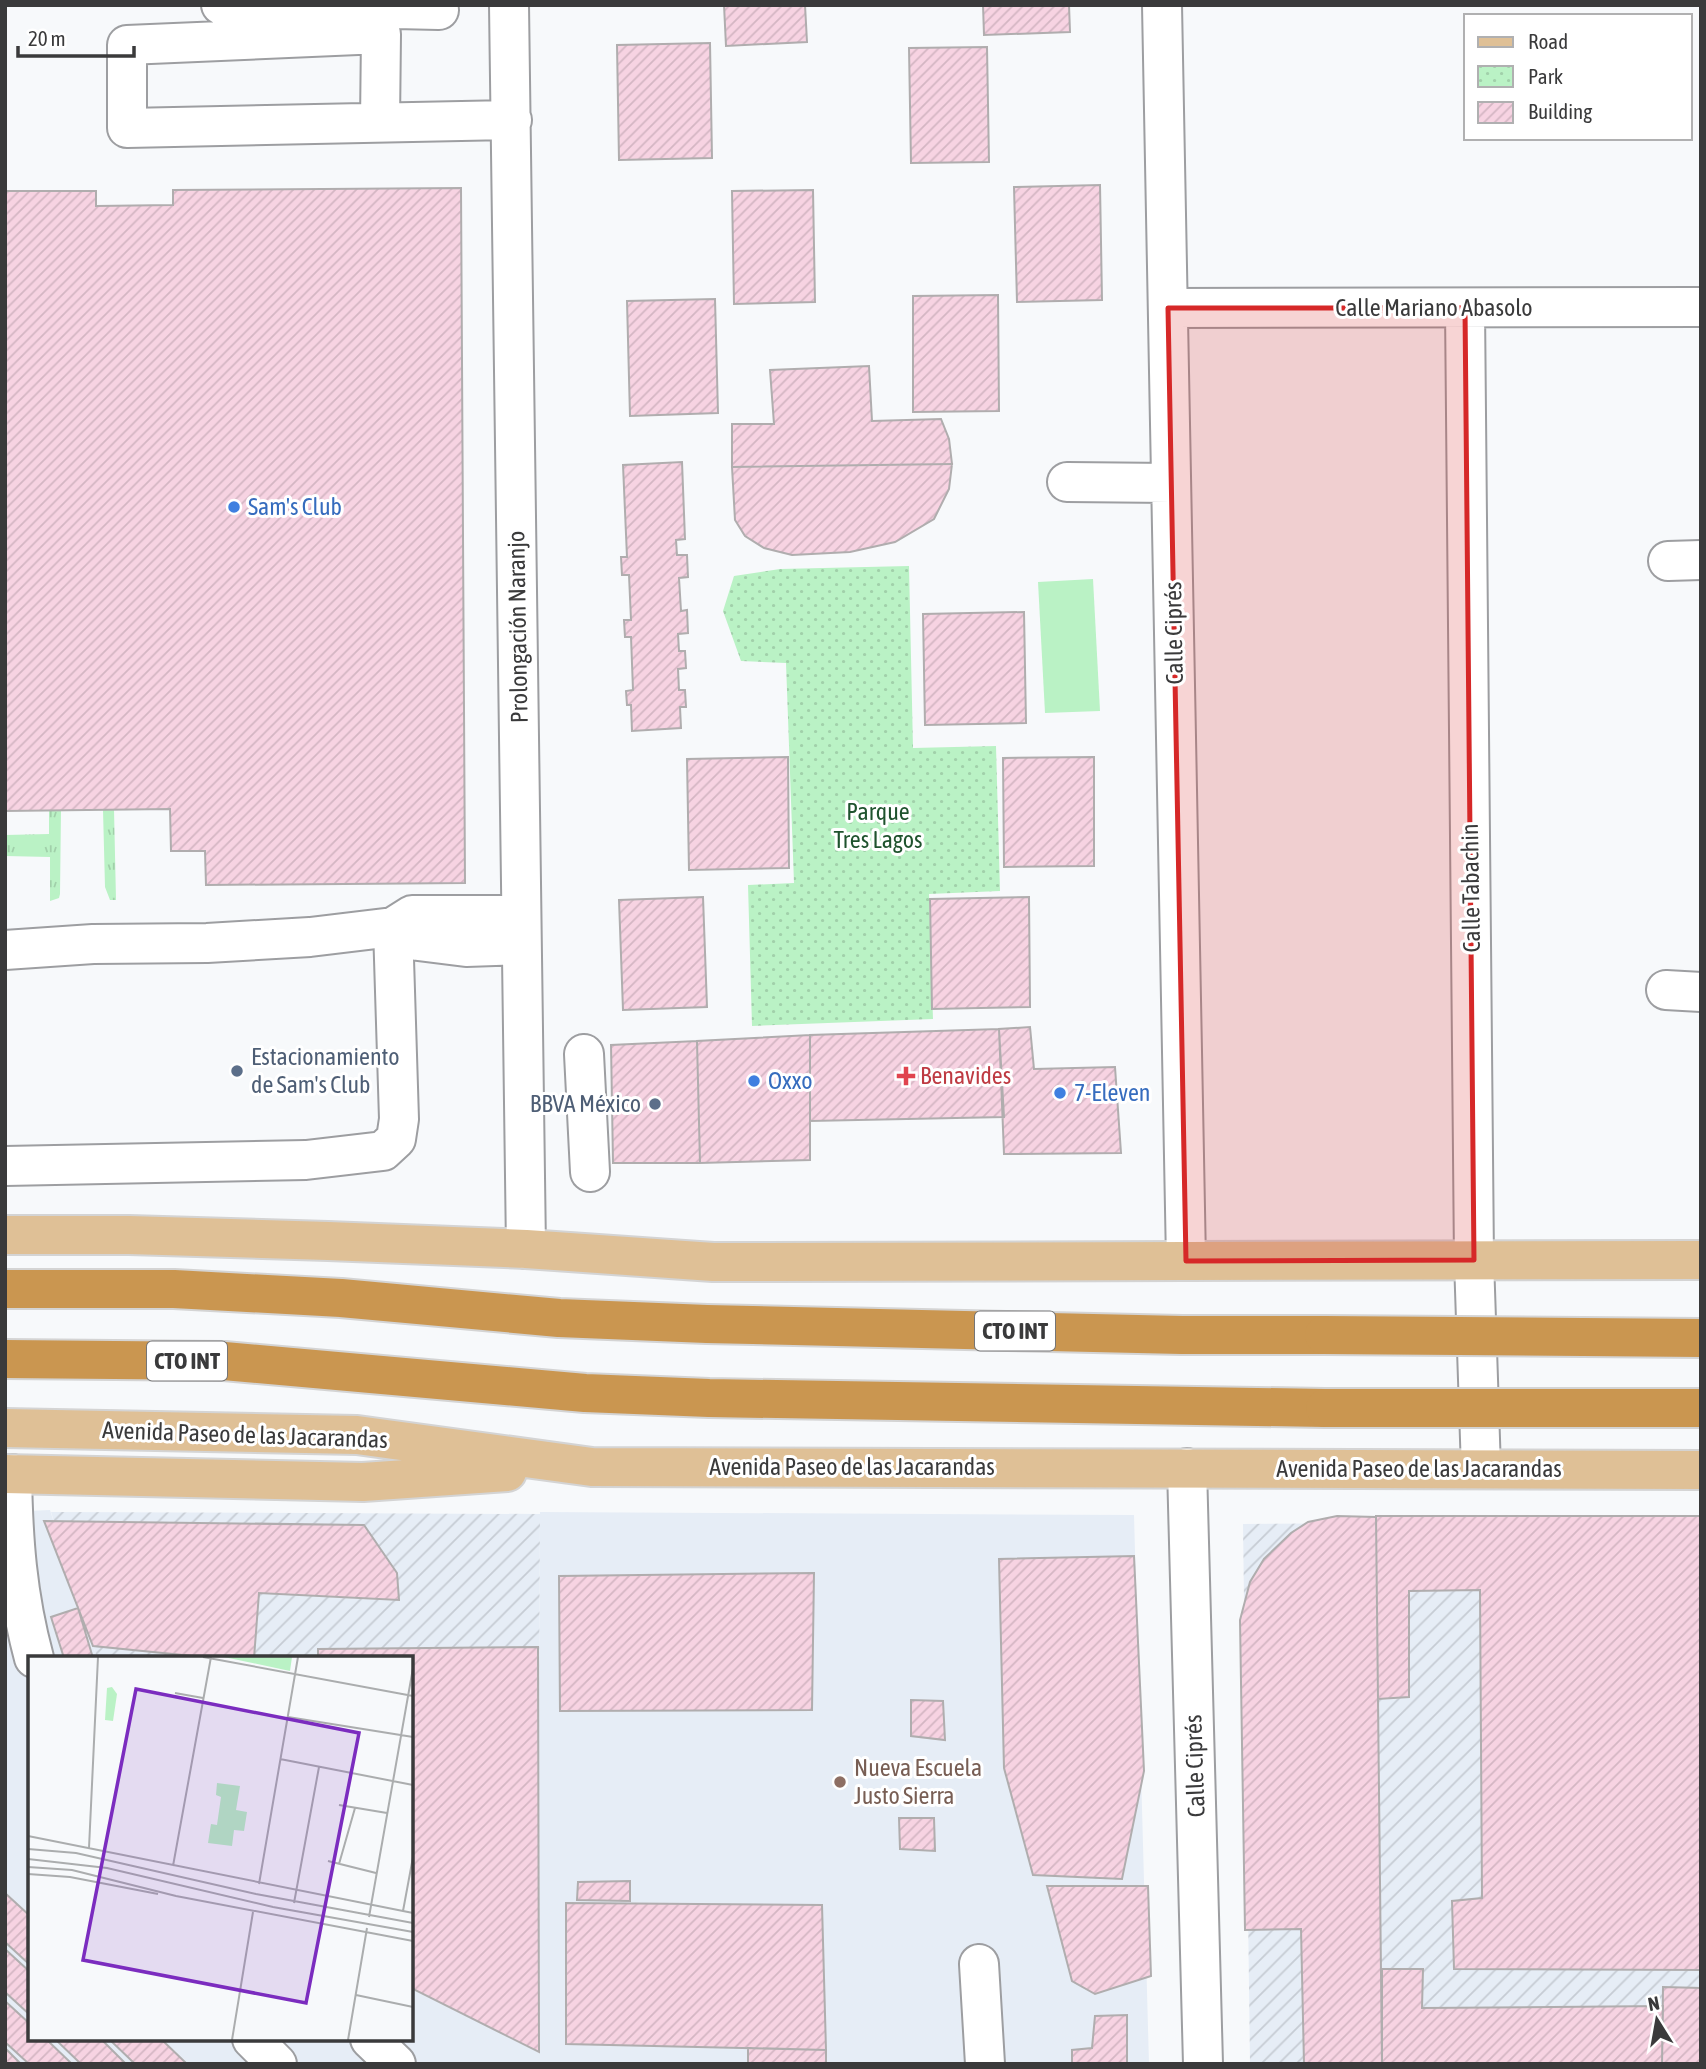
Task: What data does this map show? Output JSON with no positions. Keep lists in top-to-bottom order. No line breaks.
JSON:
{"streets":{"highway":["CTO INT"],"main road":["Avenida Paseo de las Jacarandas"],"street":["Calle Mariano Abasolo","Prolongación Naranjo","Calle Ciprés","Calle Tabachin"]},"crossings":[["Calle Mariano Abasolo","Calle Ciprés"],["Calle Mariano Abasolo","Calle Tabachin"],["Calle Ciprés","Avenida Paseo de las Jacarandas"],["Calle Tabachin","Avenida Paseo de las Jacarandas"]],"parks":["Parque Tres Lagos"],"places":{"other":["Sam's Club","Estacionamiento de Sam's Club","Oxxo","7-Eleven","BBVA México","Nueva Escuela Justo Sierra"],"health":["Benavides"]},"legend":["Road","Park","Building"],"scale_bar":"20 m","north":"top"}
